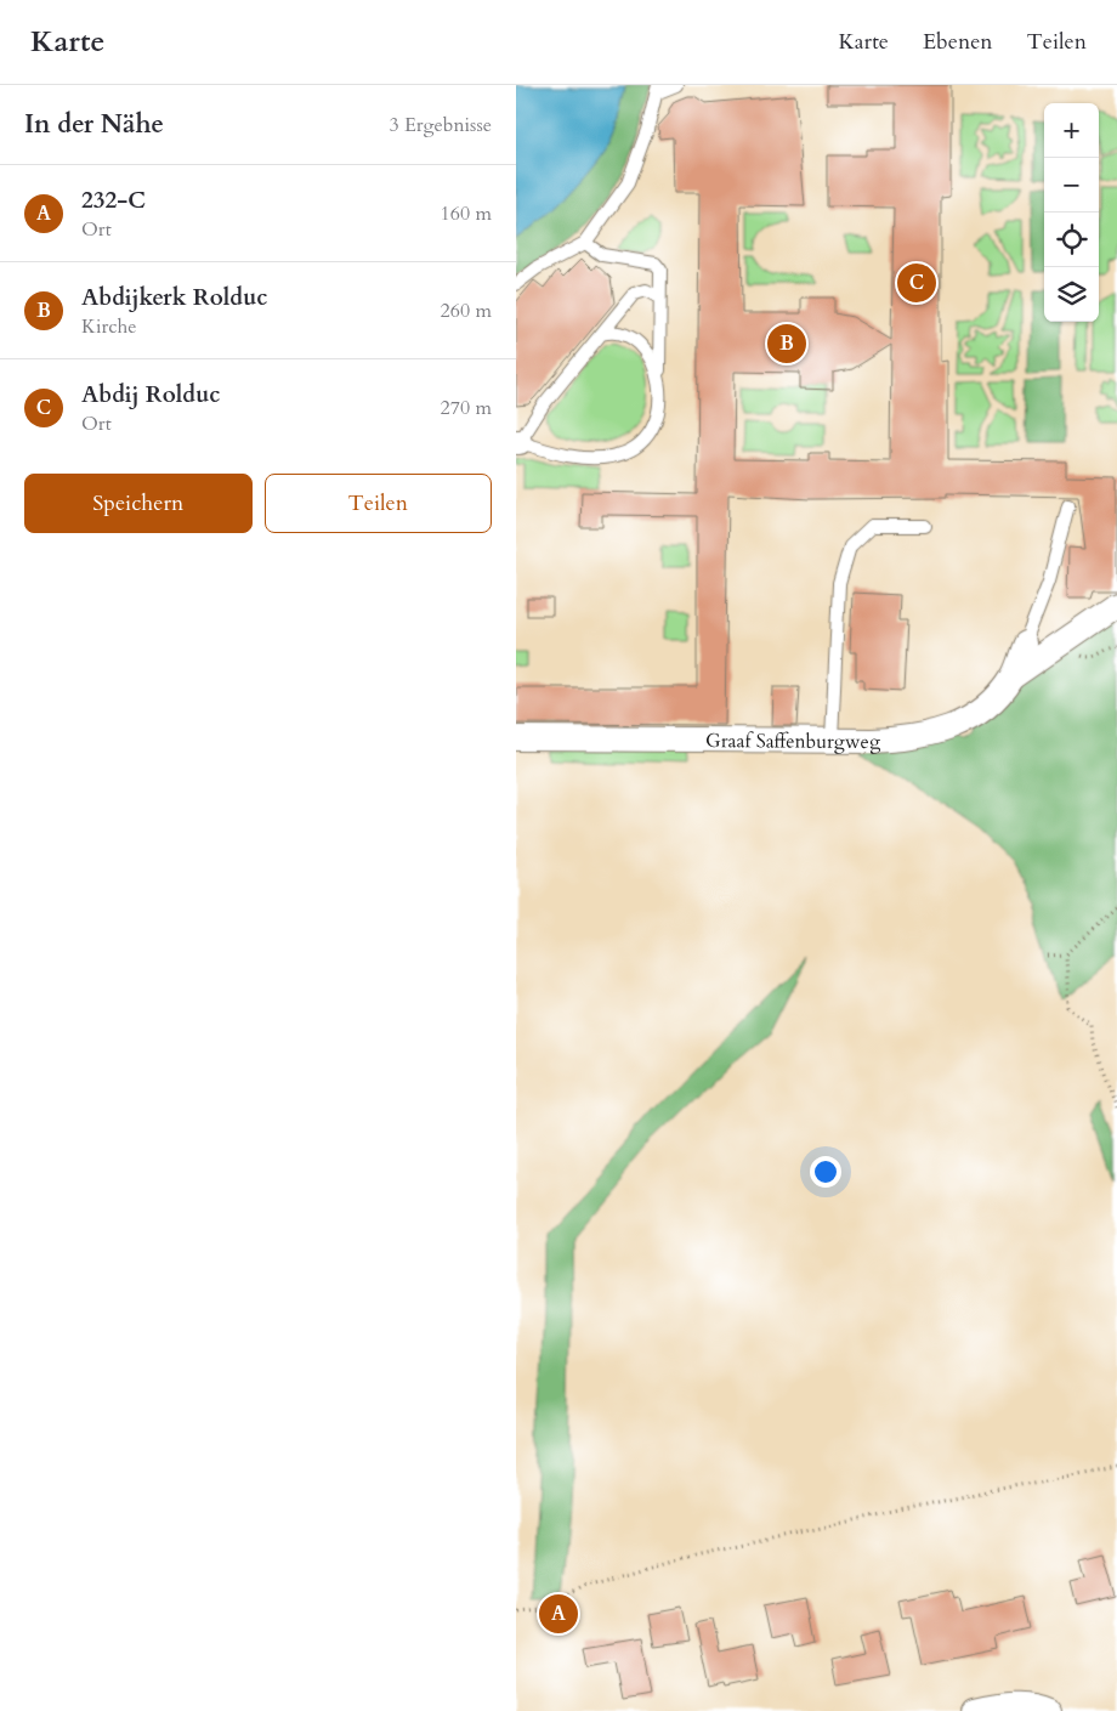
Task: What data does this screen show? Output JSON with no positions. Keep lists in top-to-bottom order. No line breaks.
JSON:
{"streets":{"street":["Graaf Saffenburgweg"]},"page":{"header":"Karte","nav":["Karte","Ebenen","Teilen"],"heading":["In der Nähe","3 Ergebnisse"],"map_buttons":["+","−"],"list":[{"mark":"A","name":"232-C","note":"Ort","value":"160 m"},{"mark":"B","name":"Abdijkerk Rolduc","note":"Kirche","value":"260 m"},{"mark":"C","name":"Abdij Rolduc","note":"Ort","value":"270 m"}],"pins":["C","B","A"],"buttons":["Speichern","Teilen"]}}
